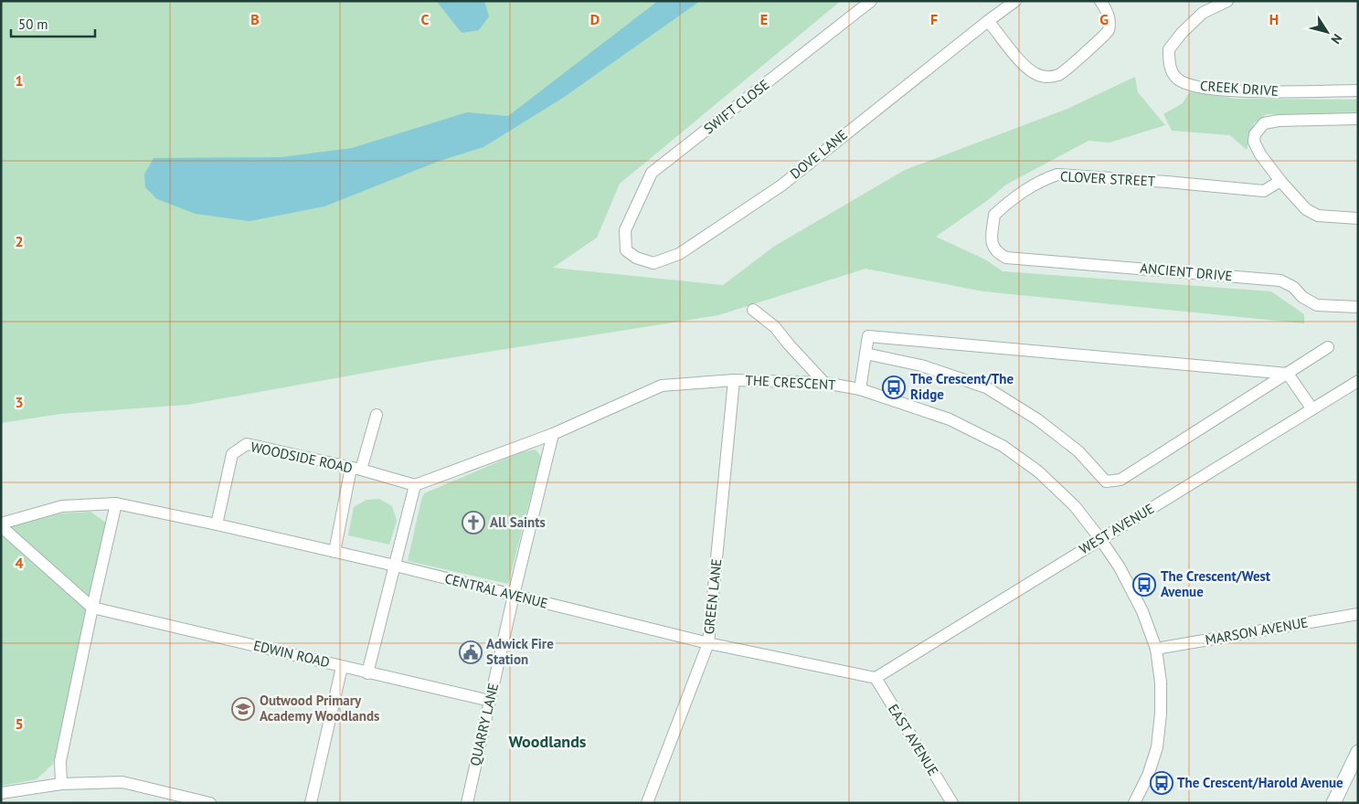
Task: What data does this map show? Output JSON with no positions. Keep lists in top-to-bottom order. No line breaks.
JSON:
{"streets":{"street":["CREEK DRIVE","SWIFT CLOSE","DOVE LANE","CLOVER STREET","ANCIENT DRIVE","THE CRESCENT","WOODSIDE ROAD","WEST AVENUE","CENTRAL AVENUE","GREEN LANE","MARSON AVENUE","EDWIN ROAD","QUARRY LANE","EAST AVENUE"]},"crossings":[["SWIFT CLOSE","DOVE LANE"],["CLOVER STREET","ANCIENT DRIVE"],["THE CRESCENT","WOODSIDE ROAD"],["THE CRESCENT","WEST AVENUE"],["THE CRESCENT","GREEN LANE"],["THE CRESCENT","MARSON AVENUE"],["THE CRESCENT","QUARRY LANE"],["WOODSIDE ROAD","CENTRAL AVENUE"],["WEST AVENUE","CENTRAL AVENUE"],["WEST AVENUE","EAST AVENUE"],["CENTRAL AVENUE","GREEN LANE"],["CENTRAL AVENUE","QUARRY LANE"],["CENTRAL AVENUE","EAST AVENUE"],["EDWIN ROAD","QUARRY LANE"]],"districts":["Woodlands"],"places":{"bus stop":["The Crescent/The Ridge","The Crescent/West Avenue","The Crescent/Harold Avenue"],"church":["All Saints"],"public building":["Adwick Fire Station"],"school or university":["Outwood Primary Academy Woodlands"]},"scale_bar":"50 m","north":"bottom right","grid":{"columns":["B","C","D","E","F","G","H"],"rows":["1","2","3","4","5"]}}
